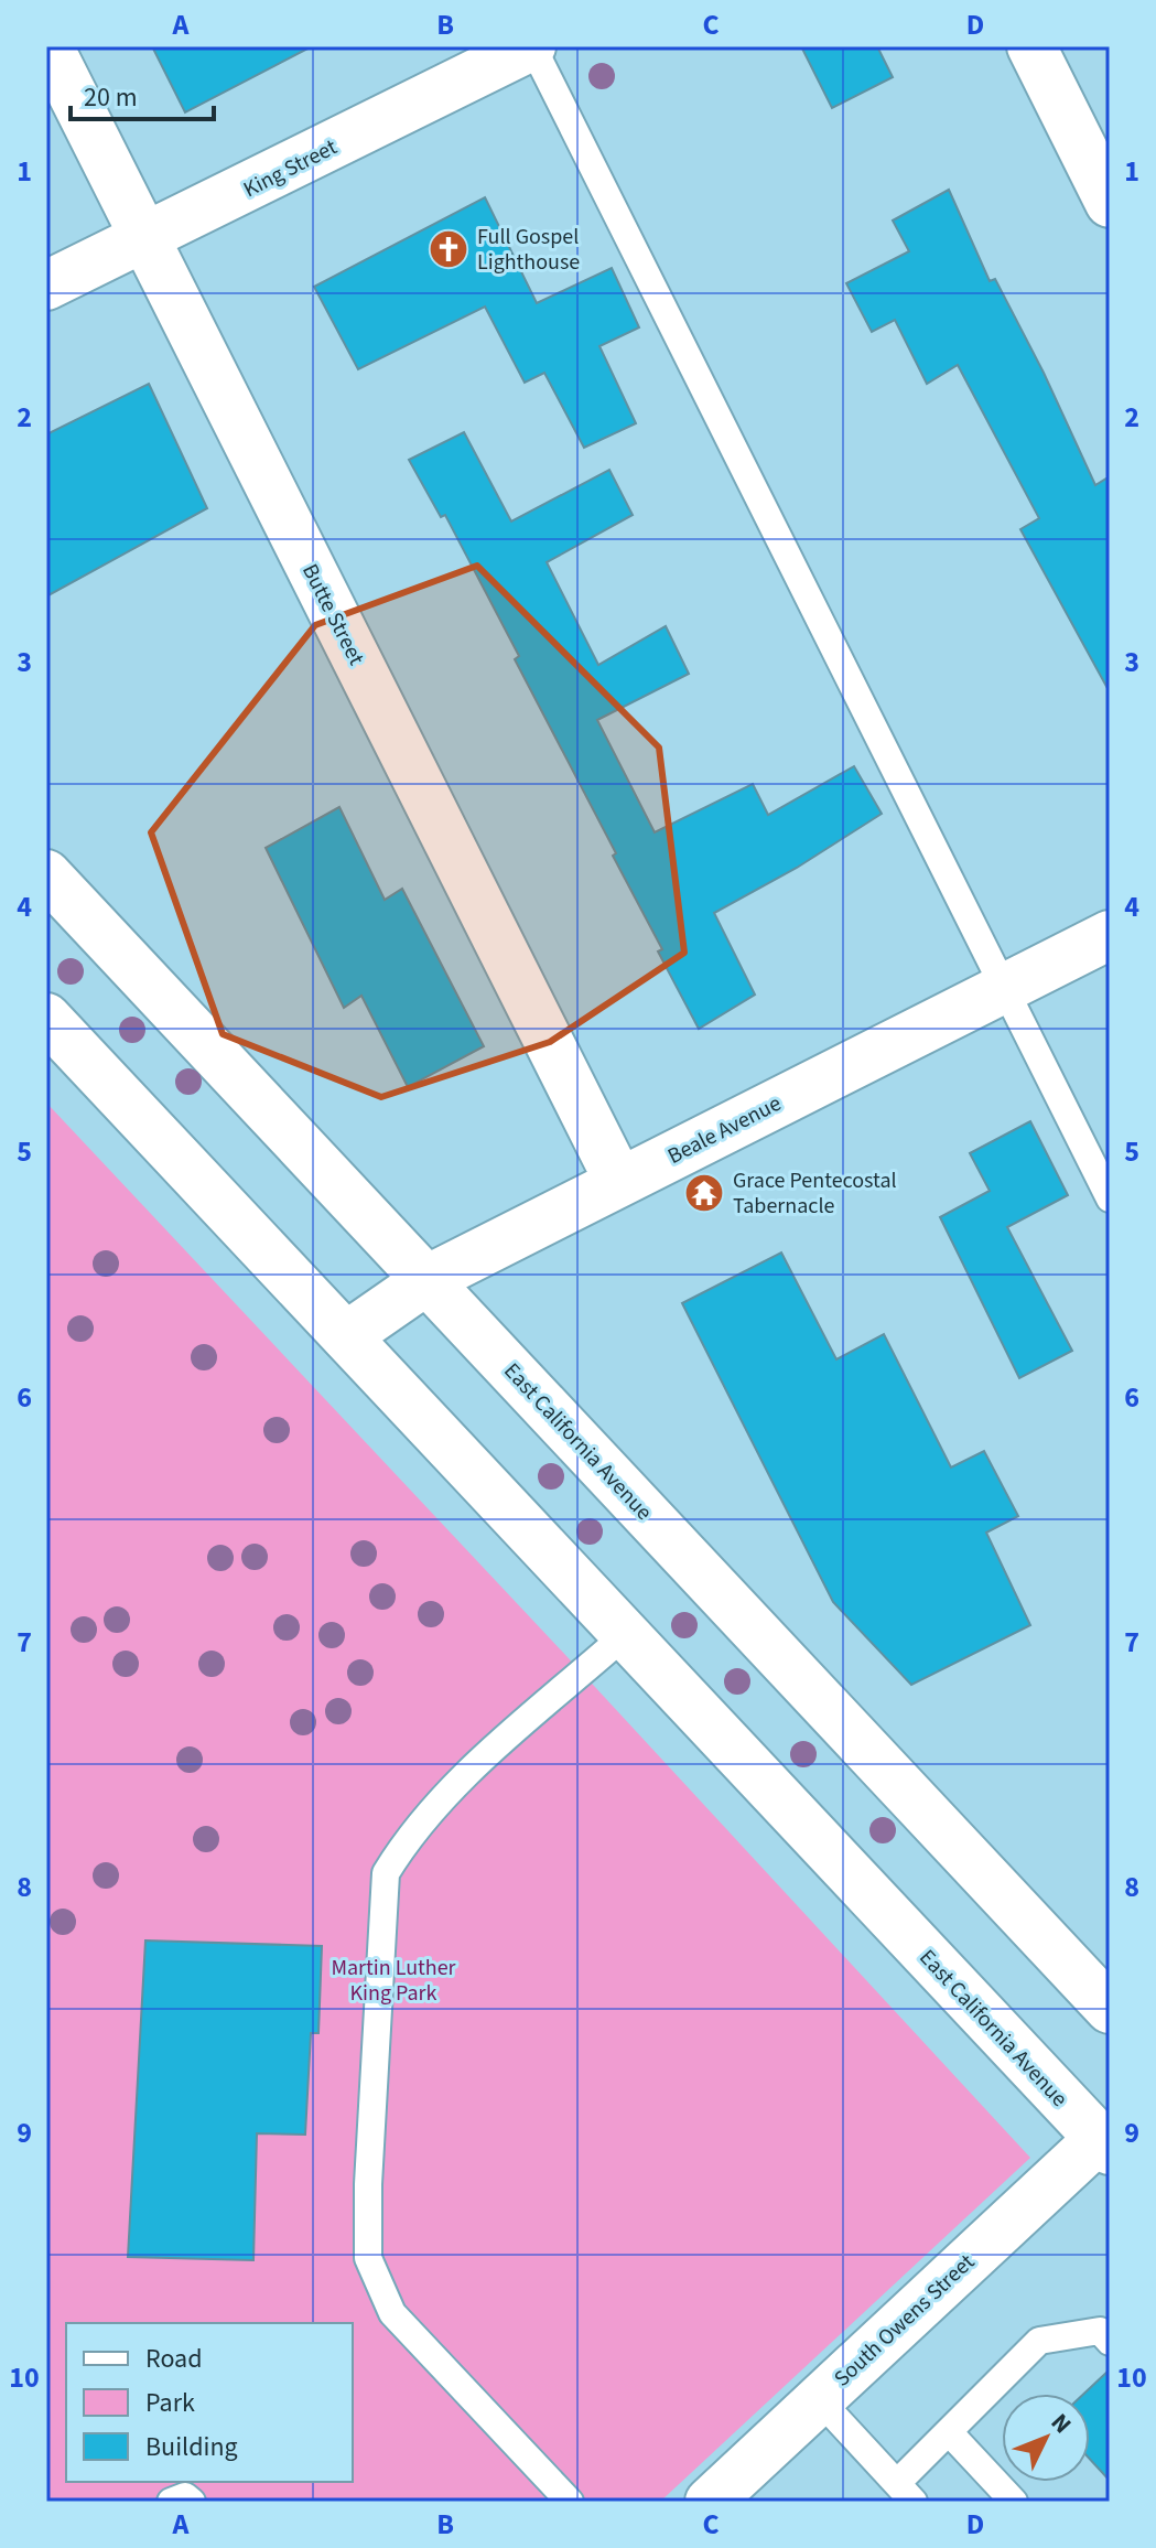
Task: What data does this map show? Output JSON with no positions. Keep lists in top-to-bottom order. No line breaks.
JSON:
{"streets":{"street":["King Street","Butte Street","Beale Avenue","East California Avenue","South Owens Street"]},"crossings":[["King Street","Butte Street"],["Butte Street","Beale Avenue"],["Beale Avenue","East California Avenue"],["East California Avenue","South Owens Street"]],"parks":["Martin Luther King Park"],"places":{"church":["Full Gospel Lighthouse"],"temple":["Grace Pentecostal Tabernacle"]},"legend":["Road","Park","Building"],"scale_bar":"20 m","north":"top right","grid":{"columns":["A","B","C","D"],"rows":["1","2","3","4","5","6","7","8","9","10"]}}
